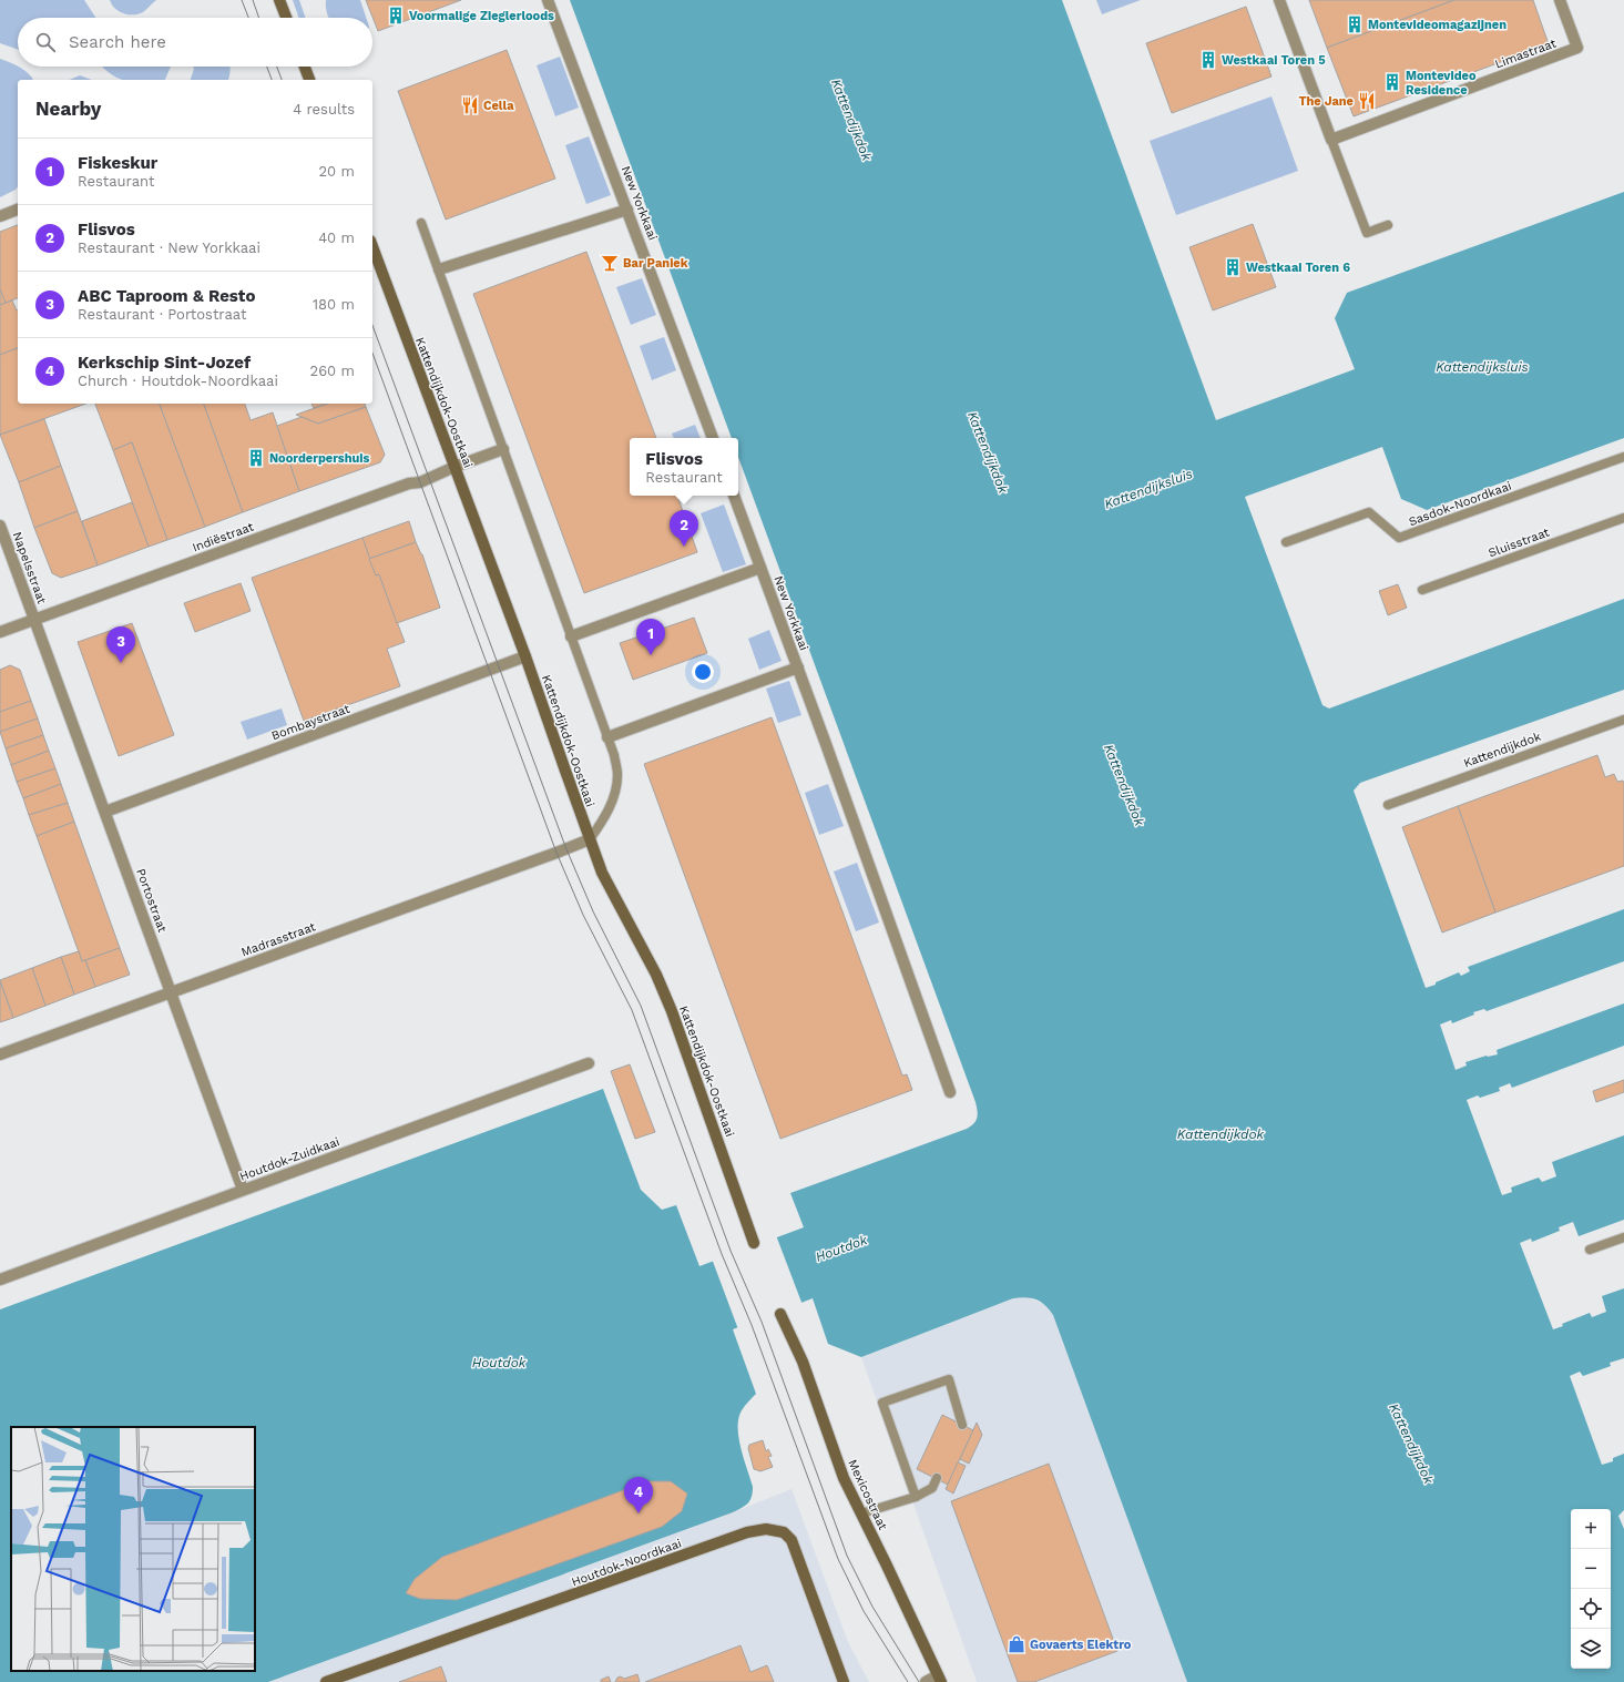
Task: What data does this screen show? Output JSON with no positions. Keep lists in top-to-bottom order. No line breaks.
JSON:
{"streets":{"street":["Limastraat","New Yorkkaai","Kattendijkdok-Oostkaai","Indiëstraat","Napelsstraat","Bombaystraat","Portostraat","Madrasstraat","Houtdok-Zuidkaai","Mexicostraat","Houtdok-Noordkaai"],"lane":["Sasdok-Noordkaai","Sluisstraat","Kattendijkdok"]},"crossings":[["Kattendijkdok-Oostkaai","Indiëstraat"],["Kattendijkdok-Oostkaai","Bombaystraat"],["Kattendijkdok-Oostkaai","Madrasstraat"],["Indiëstraat","Napelsstraat"],["Indiëstraat","Portostraat"],["Napelsstraat","Portostraat"],["Bombaystraat","Portostraat"],["Portostraat","Madrasstraat"],["Portostraat","Houtdok-Zuidkaai"]],"water":["Kattendijkdok","Kattendijksluis","Houtdok"],"places":{"building":["Voormalige Zieglerloods","Montevideomagazijnen","Westkaai Toren 5","Montevideo Residence","Westkaai Toren 6","Noorderpershuis"],"restaurant":["The Jane","Cella"],"bar":["Bar Paniek"],"shop":["Govaerts Elektro"]},"page":{"search":"Search here","heading":["Nearby","4 results"],"list":[{"mark":"1","name":"Fiskeskur","note":"Restaurant","value":"20 m"},{"mark":"2","name":"Flisvos","note":"Restaurant · New Yorkkaai","value":"40 m"},{"mark":"3","name":"ABC Taproom & Resto","note":"Restaurant · Portostraat","value":"180 m"},{"mark":"4","name":"Kerkschip Sint-Jozef","note":"Church · Houtdok-Noordkaai","value":"260 m"}],"popup":["Flisvos","Restaurant"],"pins":["2","1","3","4"],"map_buttons":["+","−"]}}
